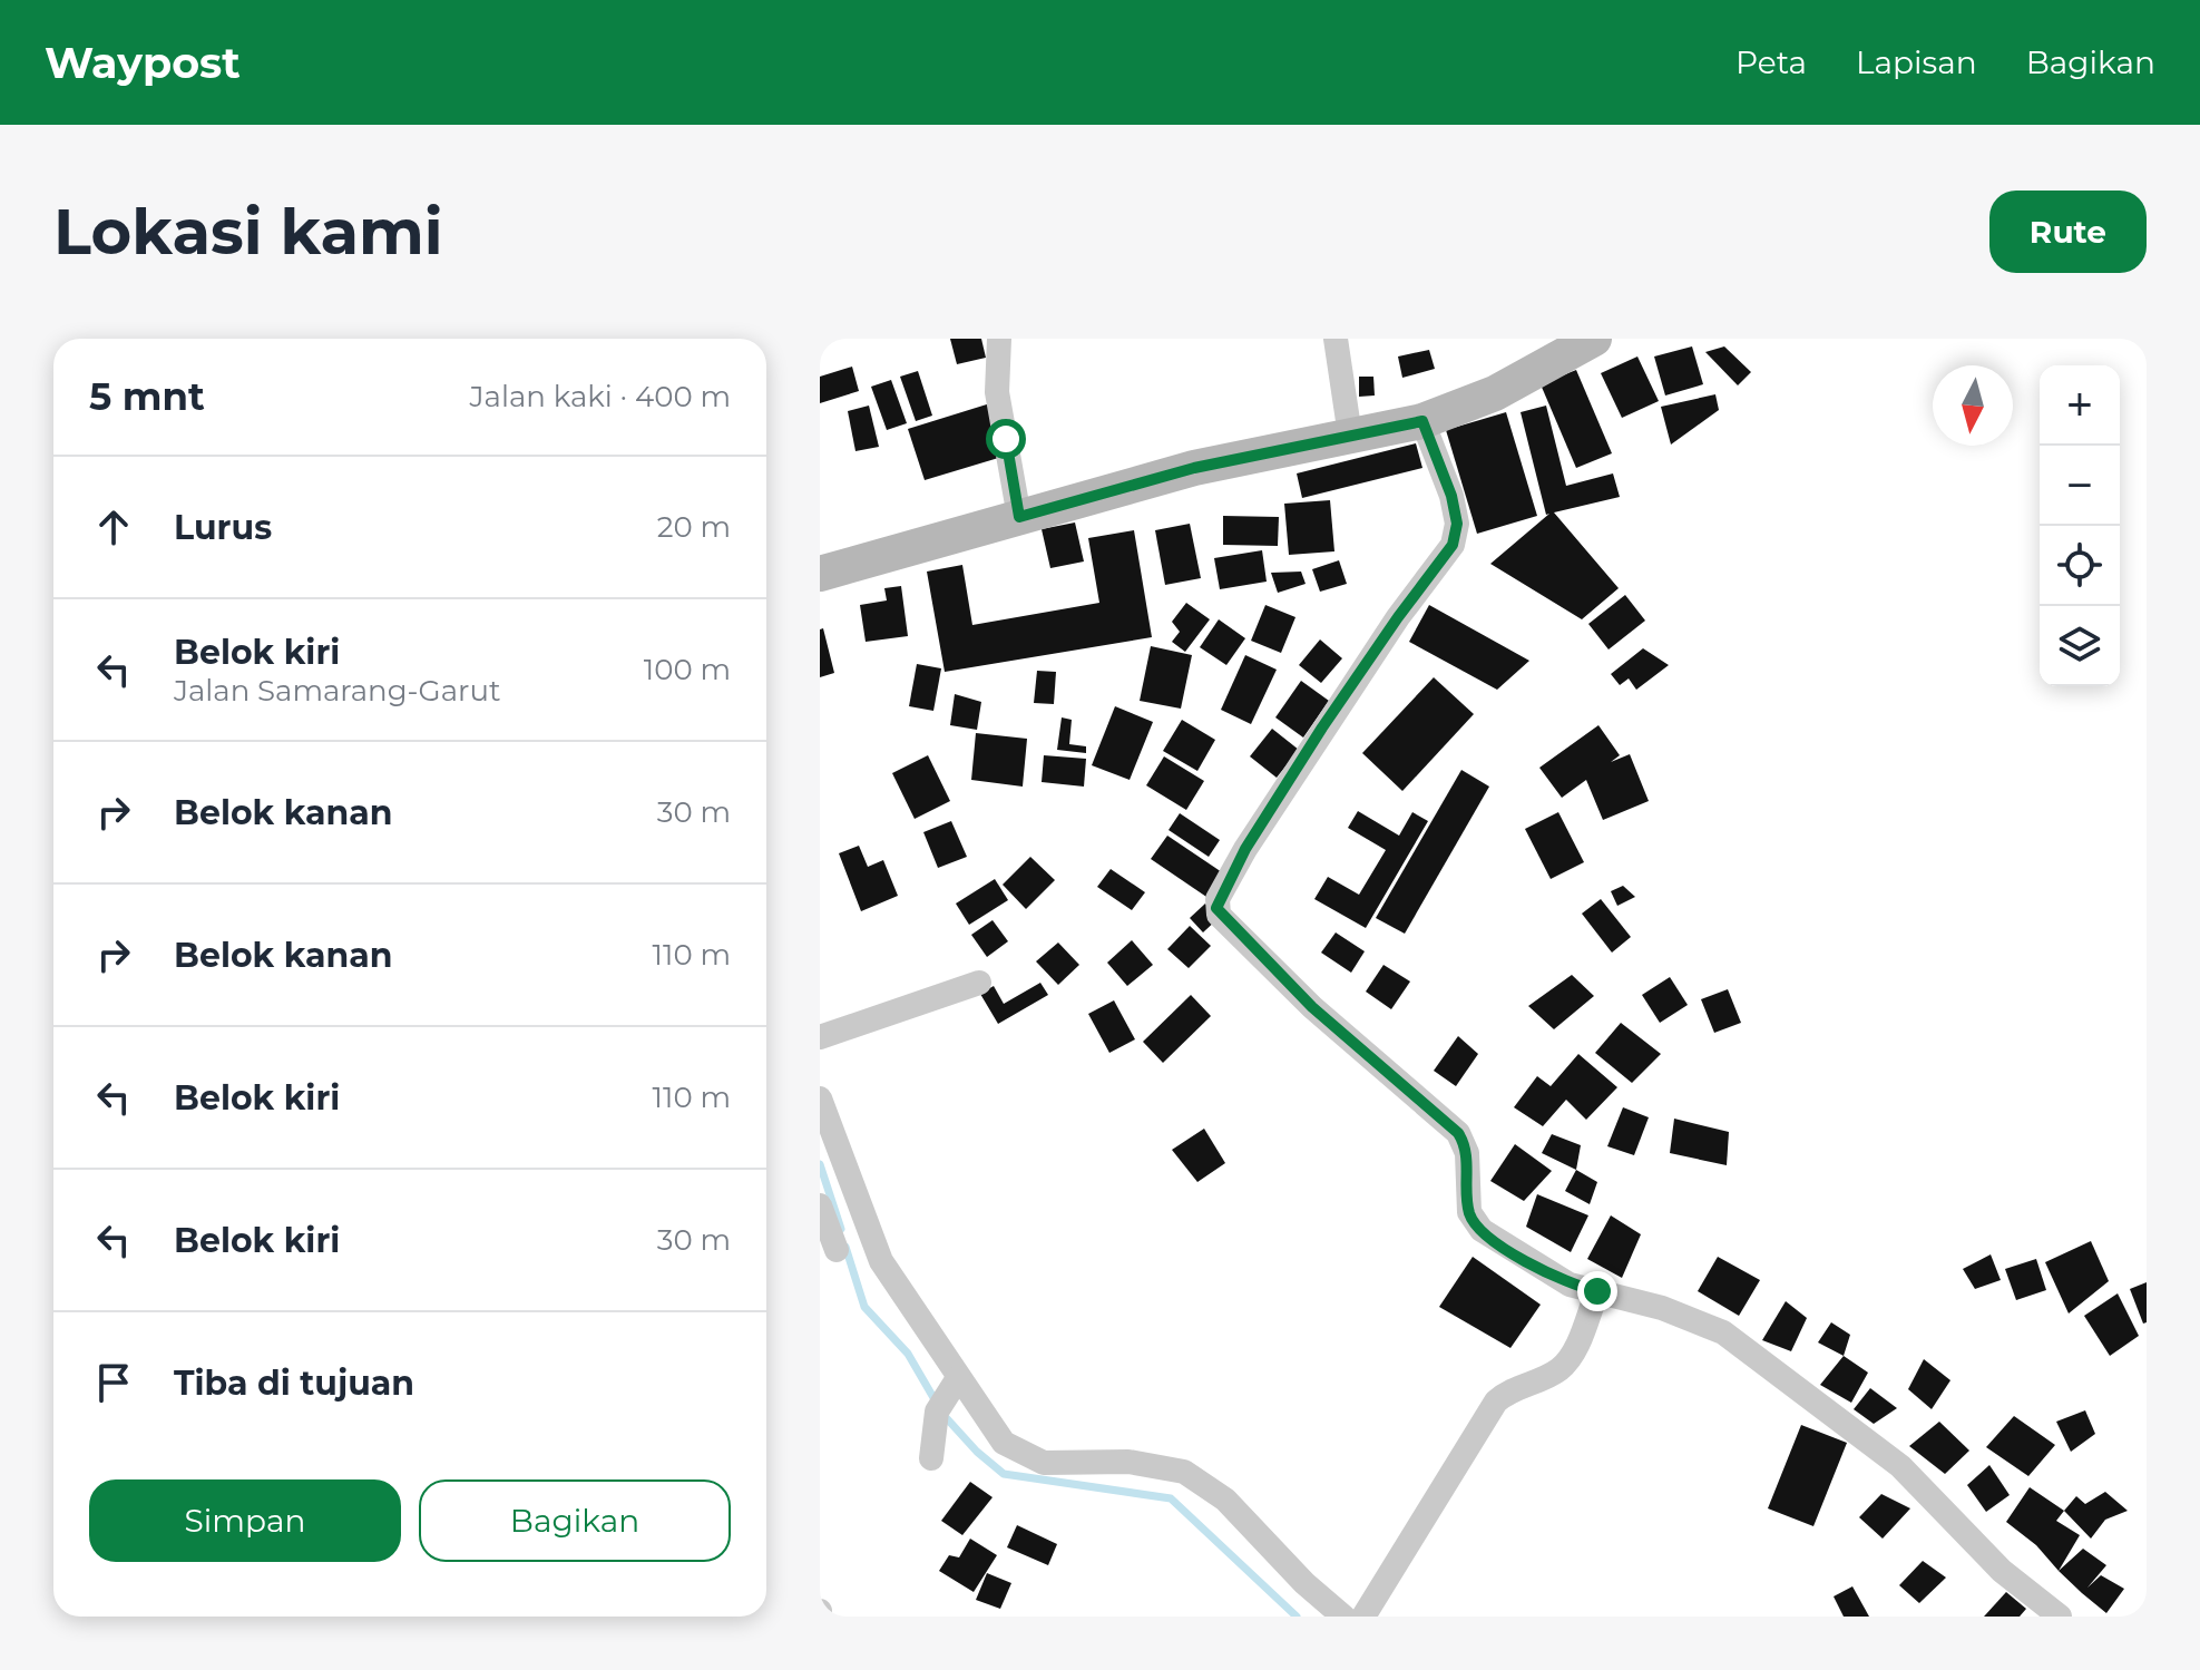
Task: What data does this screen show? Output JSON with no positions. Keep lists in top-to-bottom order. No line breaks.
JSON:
{"north":"bottom","page":{"header":"Waypost","nav":["Peta","Lapisan","Bagikan"],"buttons":["Rute",["Simpan","Bagikan"]],"title":"Lokasi kami","heading":["5 mnt","Jalan kaki · 400 m"],"map_buttons":["+","−"],"list":[["Lurus","20 m"],["Belok kiri","Jalan Samarang-Garut","100 m"],["Belok kanan","30 m"],["Belok kanan","110 m"],["Belok kiri","110 m"],["Belok kiri","30 m"],"Tiba di tujuan"]}}
